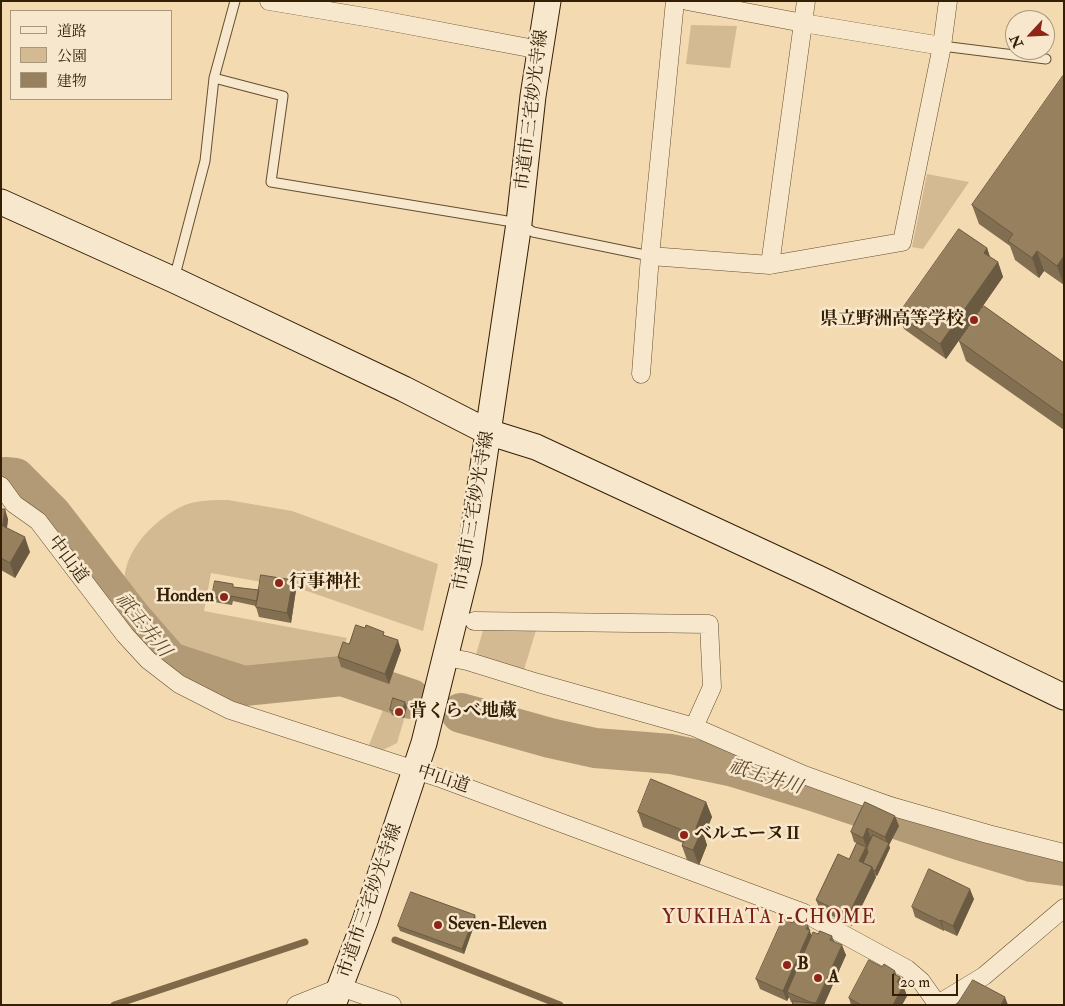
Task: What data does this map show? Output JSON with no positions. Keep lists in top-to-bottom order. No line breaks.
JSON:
{"streets":{"street":["市道市三宅妙光寺線","中山道"]},"crossings":[["市道市三宅妙光寺線","中山道"]],"districts":["YUKIHATA 1-CHOME"],"water":["祇王井川"],"places":["県立野洲高等学校","行事神社","Honden","背くらべ地蔵","ベルエーヌⅡ","Seven-Eleven","B","A"],"legend":["道路","公園","建物"],"scale_bar":"20 m","north":"bottom left"}
